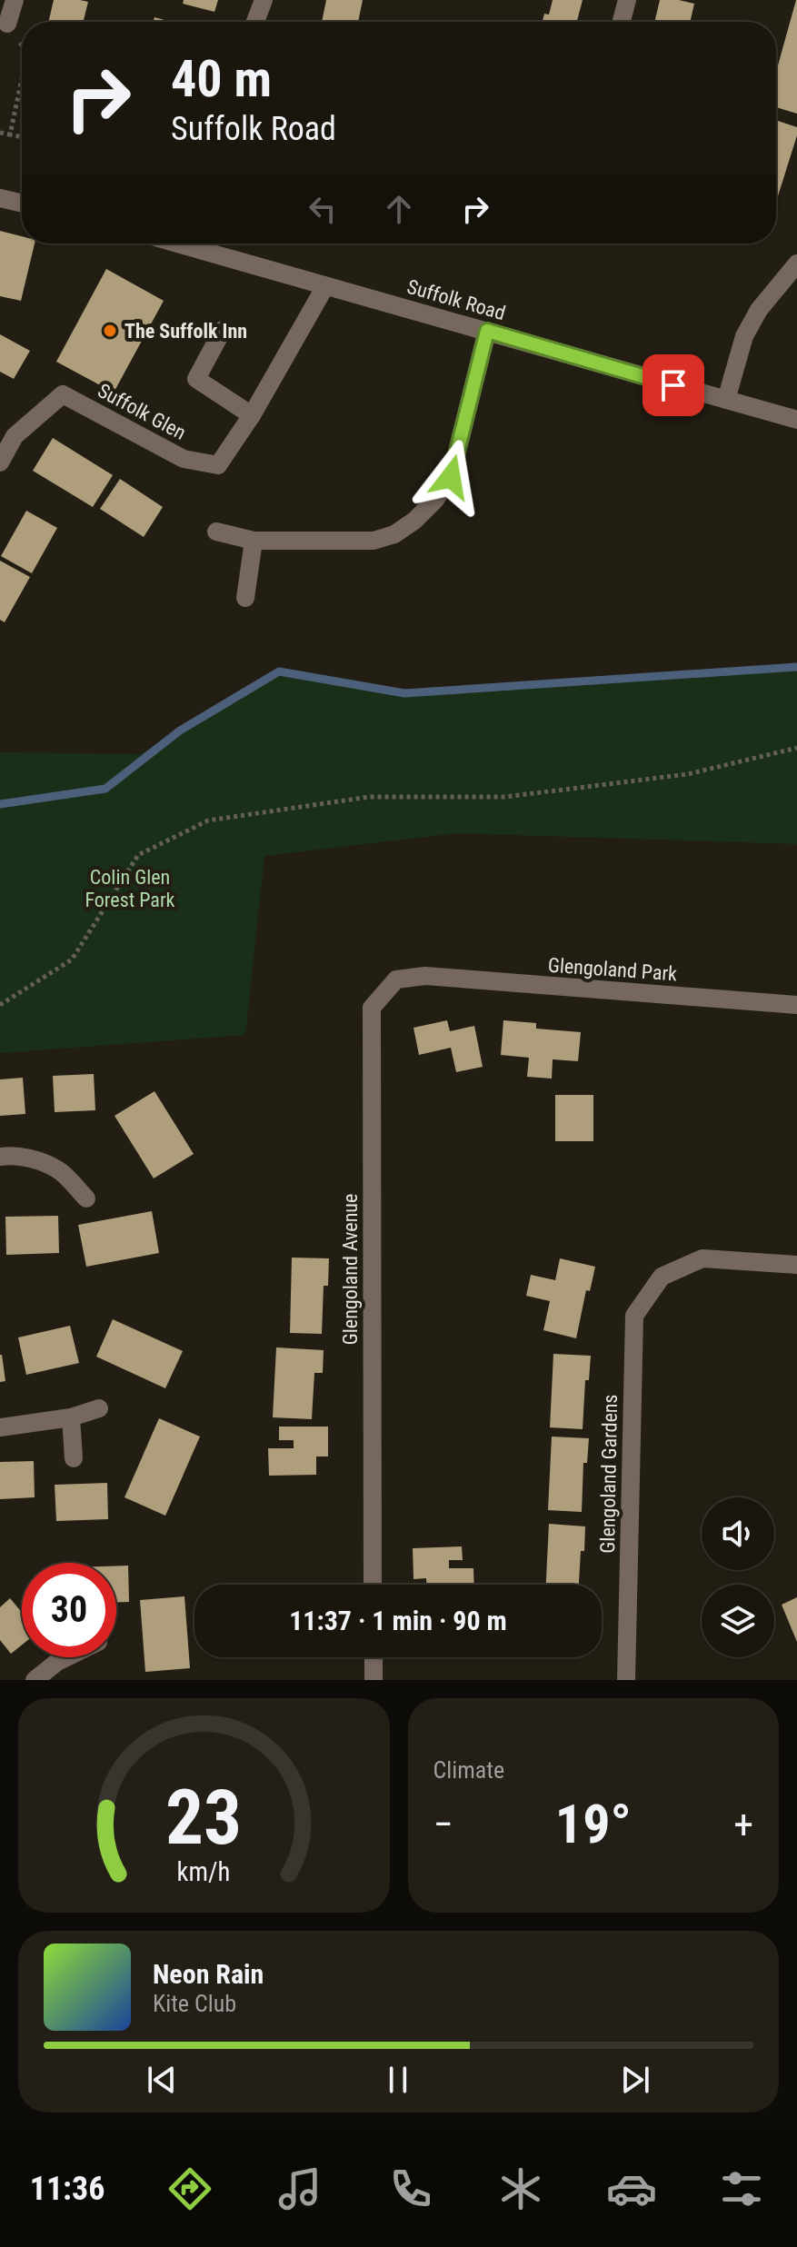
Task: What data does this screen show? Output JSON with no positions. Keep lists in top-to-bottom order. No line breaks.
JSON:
{"streets":{"street":["Suffolk Road","Suffolk Glen","Glengoland Park","Glengoland Avenue","Glengoland Gardens"]},"crossings":[["Suffolk Road","Suffolk Glen"],["Glengoland Park","Glengoland Avenue"]],"parks":["Colin Glen Forest Park"],"places":["The Suffolk Inn"],"page":{"turn":["40 m","Suffolk Road"],"limit":"30","trip":"11:37 · 1 min · 90 m","tile":"Climate","heat":["−","19°","+"],"song":["Neon Rain","Kite Club"],"tabs":"11:36","gauge":["23","km/h"]}}
